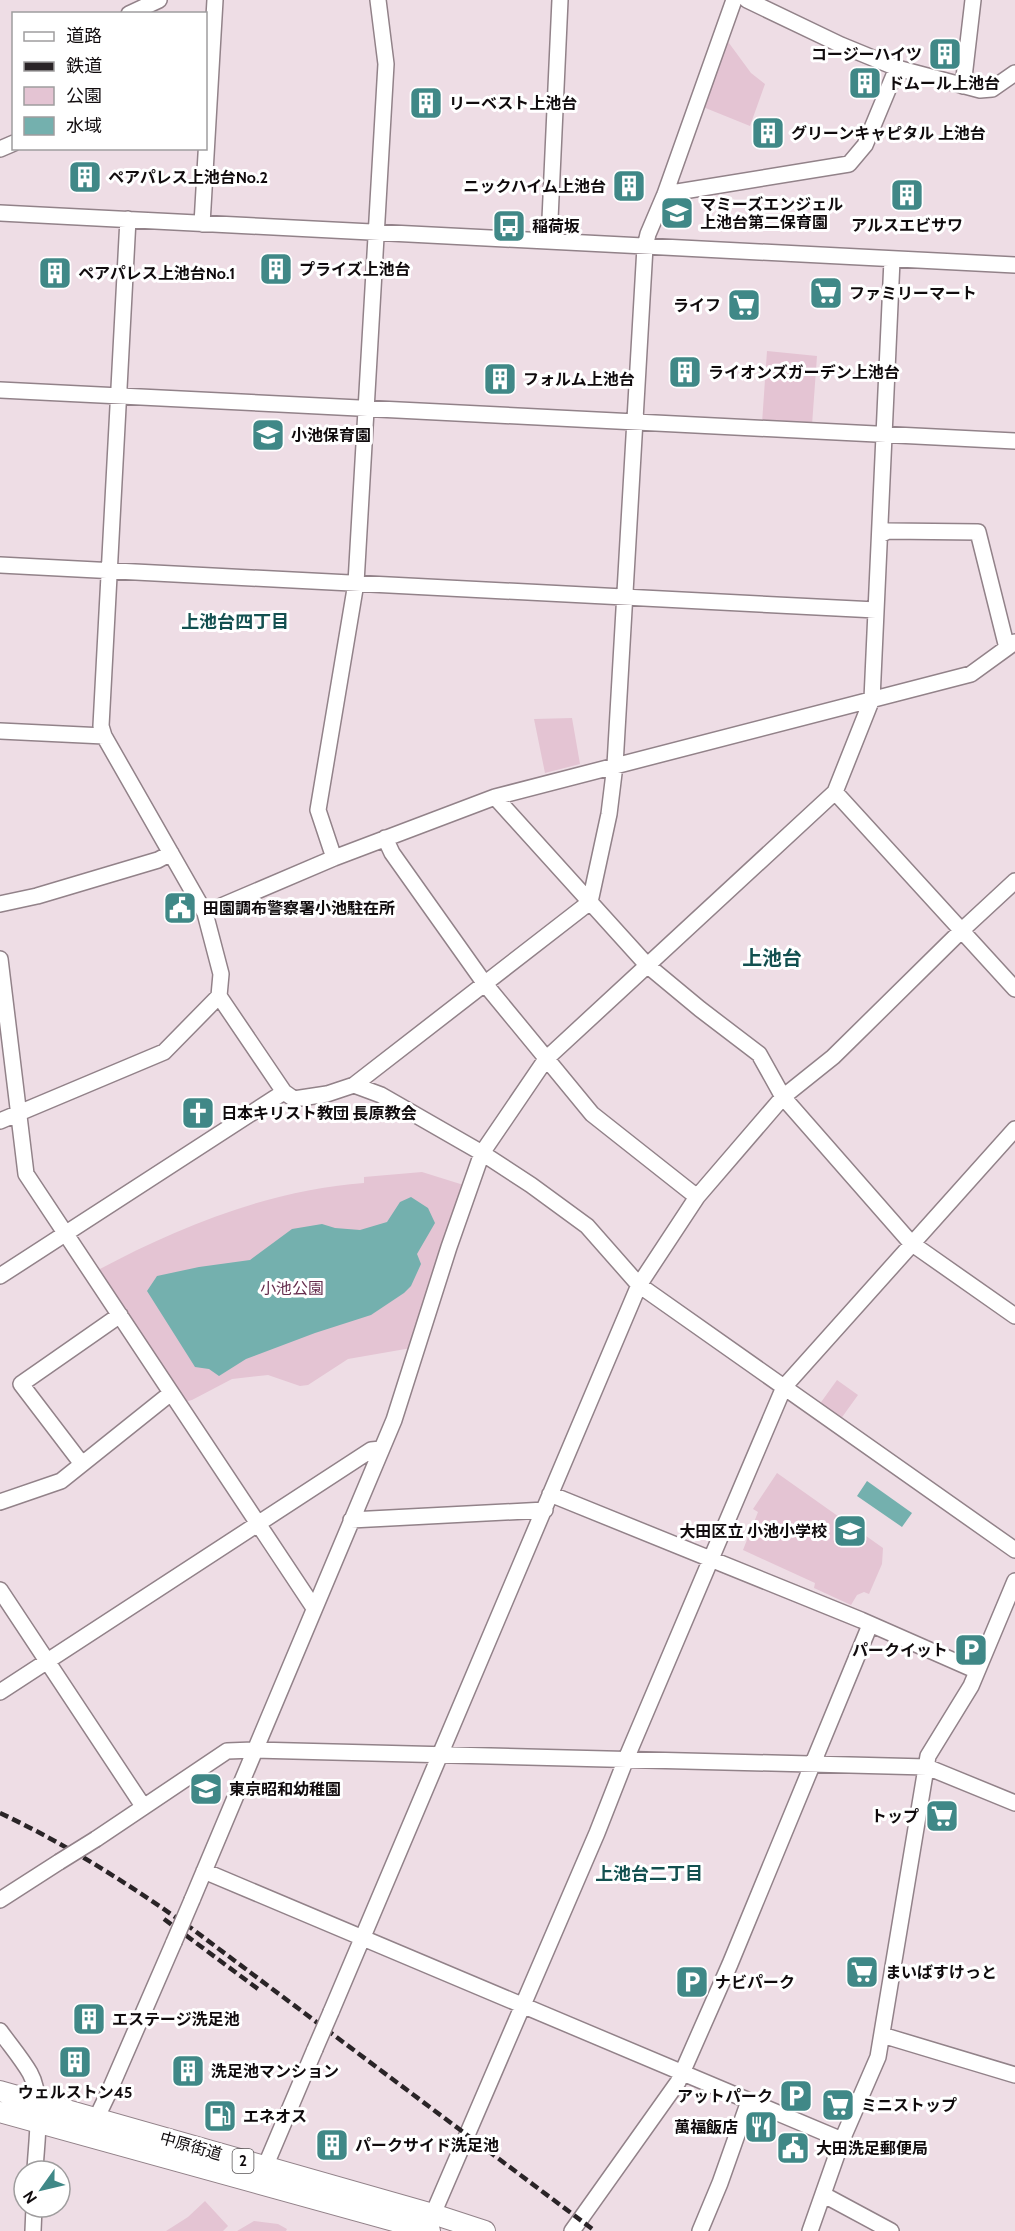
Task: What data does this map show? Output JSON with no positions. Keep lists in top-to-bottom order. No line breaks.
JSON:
{"streets":{"main road":["中原街道","2"]},"districts":["上池台四丁目","上池台","上池台二丁目"],"parks":["小池公園"],"places":{"building":["コージーハイツ","ドムール上池台","リーベスト上池台","グリーンキャピタル 上池台","ペアパレス上池台No.2","ニックハイム上池台","アルスエビサワ","プライズ上池台","ペアパレス上池台No.1","ライオンズガーデン上池台","フォルム上池台","エステージ洗足池","ウェルストン45","洗足池マンション","パークサイド洗足池"],"school or university":["マミーズエンジェル 上池台第二保育園","小池保育園","大田区立 小池小学校","東京昭和幼稚園"],"bus stop":["稲荷坂"],"supermarket":["ファミリーマート","ライフ","トップ","まいばすけっと","ミニストップ"],"public building":["田園調布警察署小池駐在所","大田洗足郵便局"],"church":["日本キリスト教団 長原教会"],"parking":["パークイット","ナビパーク","アットパーク"],"fuel station":["エネオス"],"restaurant":["萬福飯店"]},"legend":["道路","鉄道","公園","水域"],"north":"bottom left"}
